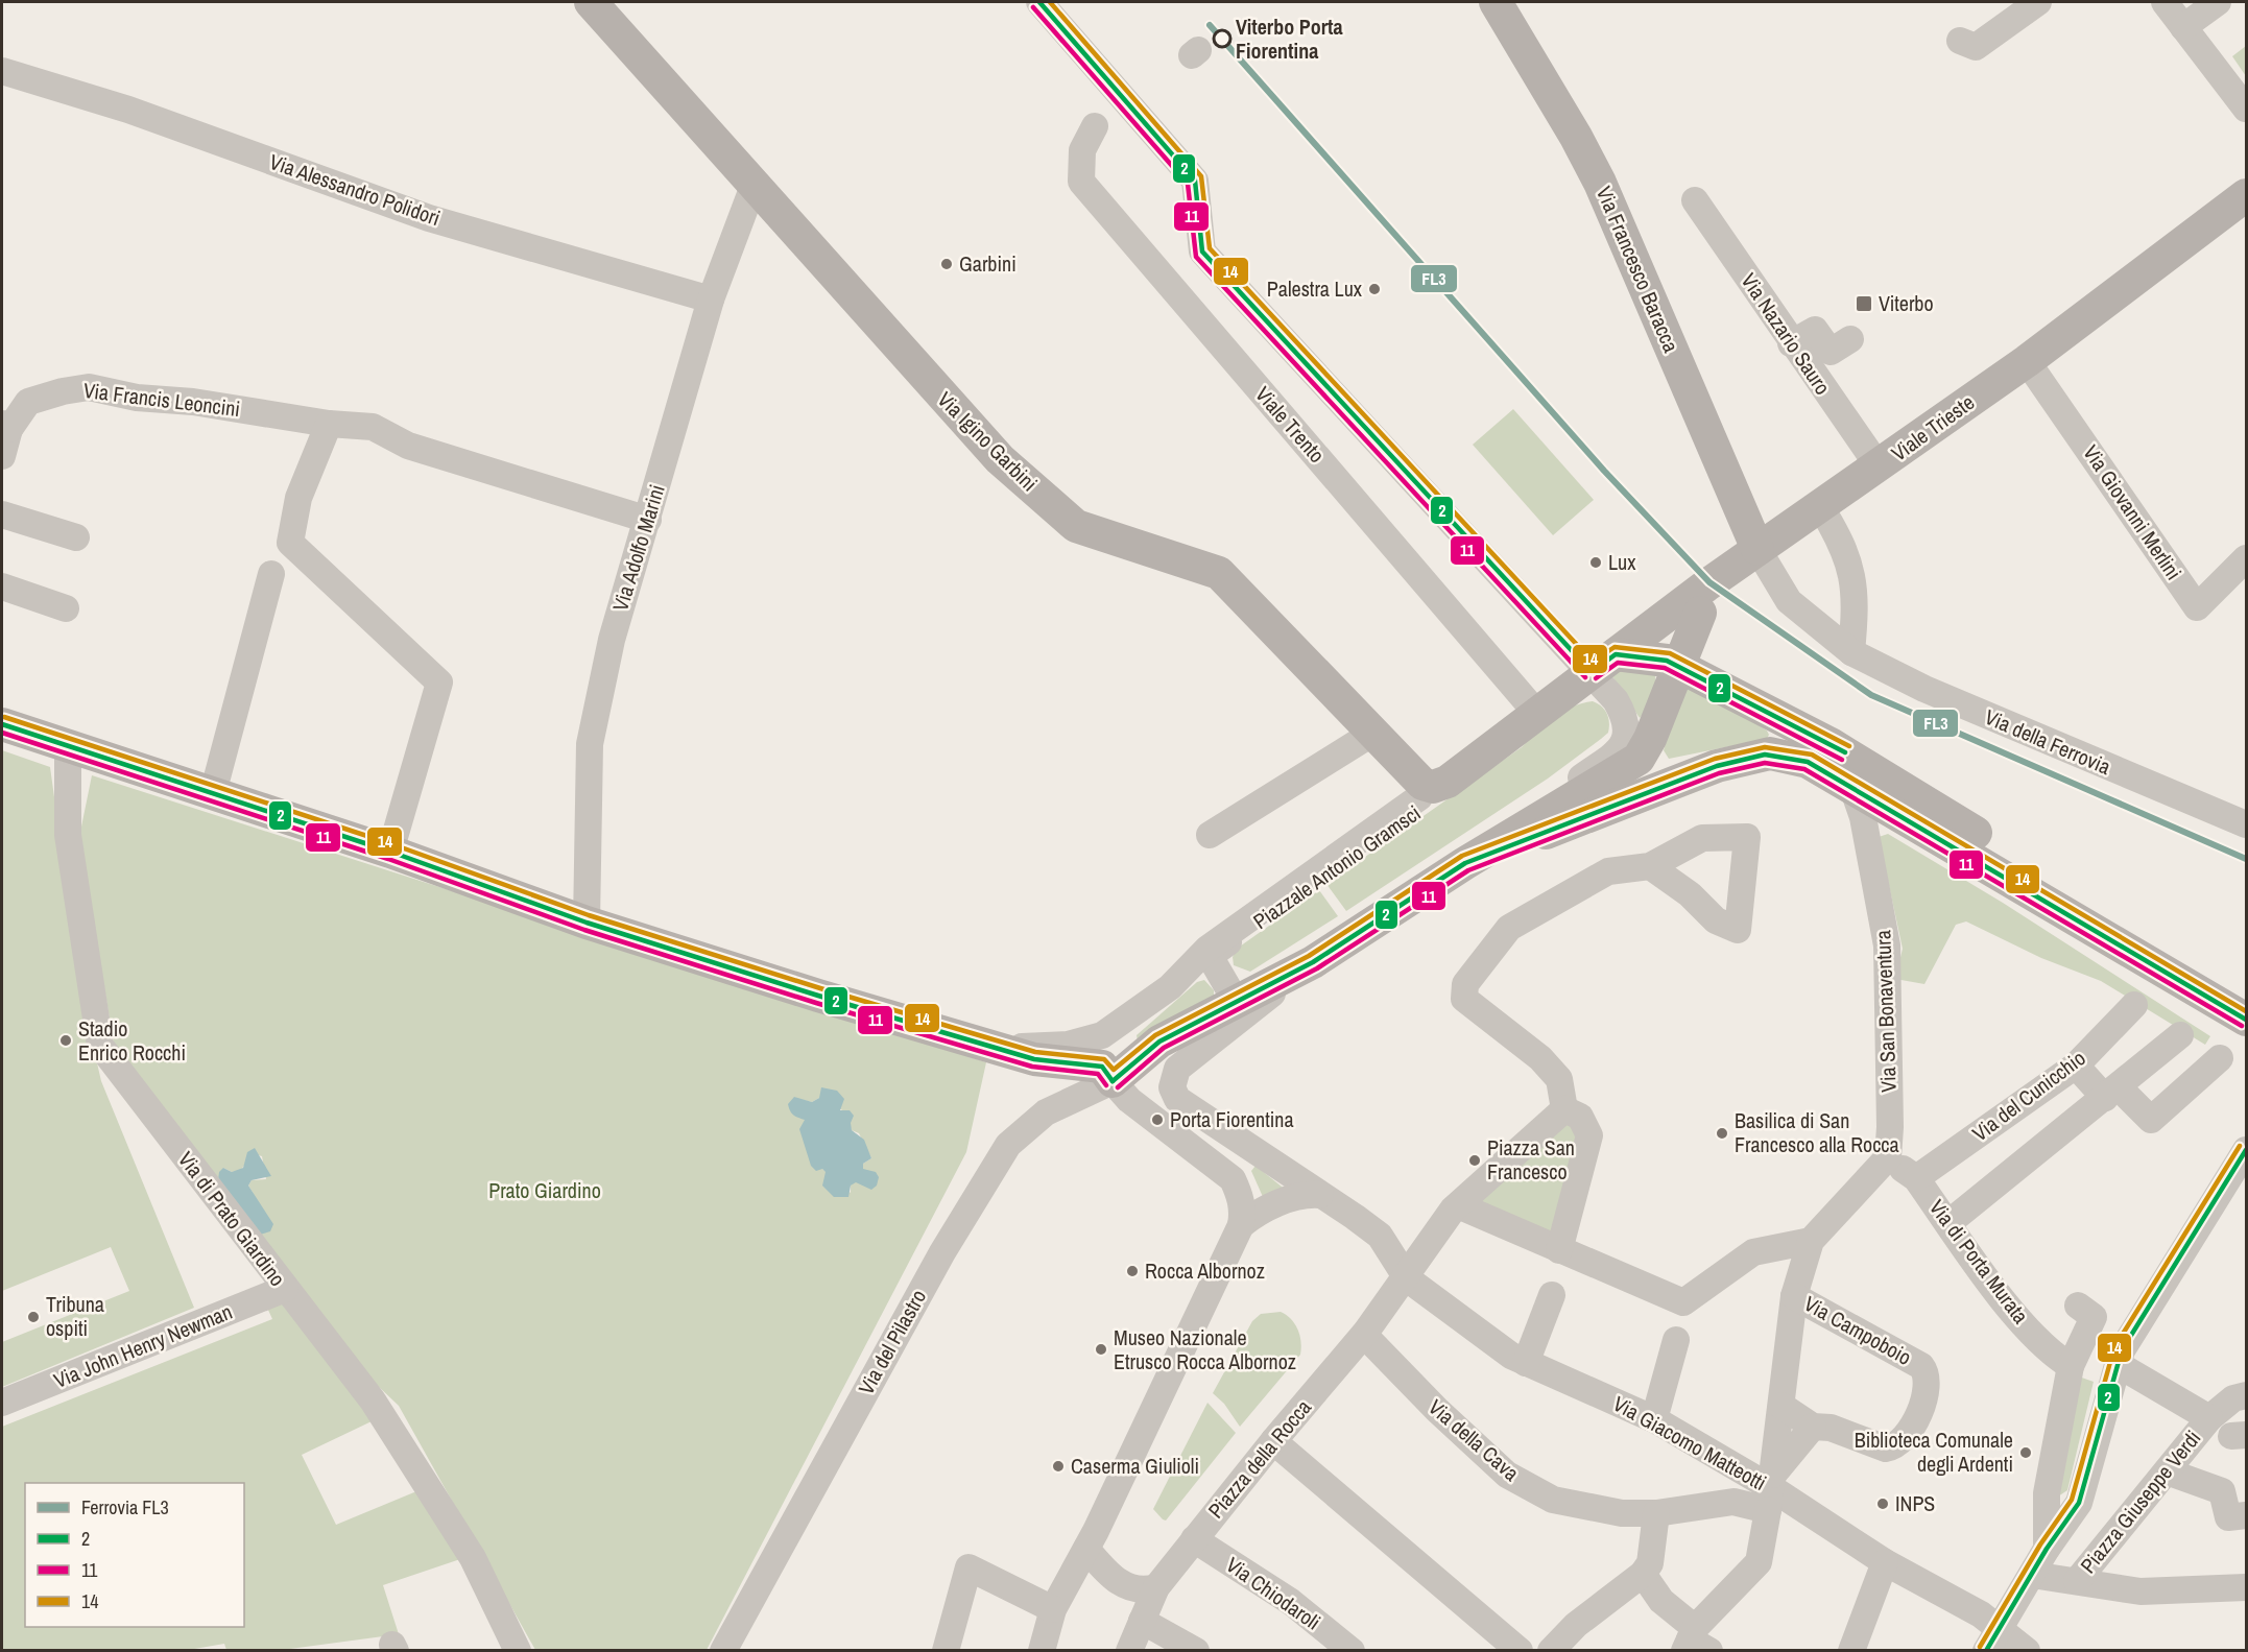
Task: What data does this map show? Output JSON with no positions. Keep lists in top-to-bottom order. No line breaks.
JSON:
{"streets":{"main road":["Via Francesco Baracca","Viale Trieste","Via Igino Garbini","Piazzale Antonio Gramsci"],"street":["Via Alessandro Polidori","Via Nazario Sauro","Via Francis Leoncini","Viale Trento","Via Giovanni Merlini","Via Adolfo Marini","Via della Ferrovia","Via San Bonaventura","Via del Cunicchio","Via di Prato Giardino","Via di Porta Murata","Via Campoboio","Via del Pilastro","Via John Henry Newman","Via della Cava","Via Giacomo Matteotti","Piazza della Rocca","Piazza Giuseppe Verdi","Via Chiodaroli"]},"crossings":[["Via Alessandro Polidori","Via Adolfo Marini"],["Via Francesco Baracca","Viale Trieste"],["Via Francesco Baracca","Via della Ferrovia"],["Via Nazario Sauro","Viale Trieste"],["Viale Trento","Piazzale Antonio Gramsci"],["Viale Trieste","Via Giovanni Merlini"],["Viale Trieste","Via della Ferrovia"],["Viale Trieste","Piazzale Antonio Gramsci"],["Via Igino Garbini","Via Adolfo Marini"],["Via Igino Garbini","Piazzale Antonio Gramsci"],["Via San Bonaventura","Via di Porta Murata"],["Via del Cunicchio","Via di Porta Murata"],["Via di Prato Giardino","Via John Henry Newman"],["Via della Cava","Via Giacomo Matteotti"],["Via della Cava","Piazza della Rocca"],["Via Giacomo Matteotti","Piazza della Rocca"],["Piazza della Rocca","Via Chiodaroli"]],"parks":["Prato Giardino"],"places":{"other":["Viterbo Porta Fiorentina","Garbini","Palestra Lux","Lux","Stadio Enrico Rocchi","Porta Fiorentina","Basilica di San Francesco alla Rocca","Piazza San Francesco","Rocca Albornoz","Tribuna ospiti","Museo Nazionale Etrusco Rocca Albornoz","Biblioteca Comunale degli Ardenti","Caserma Giulioli","INPS"],"transit":["Viterbo"]},"lines":["transit line 2","transit line 14","transit line 11","rail line FL3"],"legend":["Ferrovia FL3","2","11","14"]}
